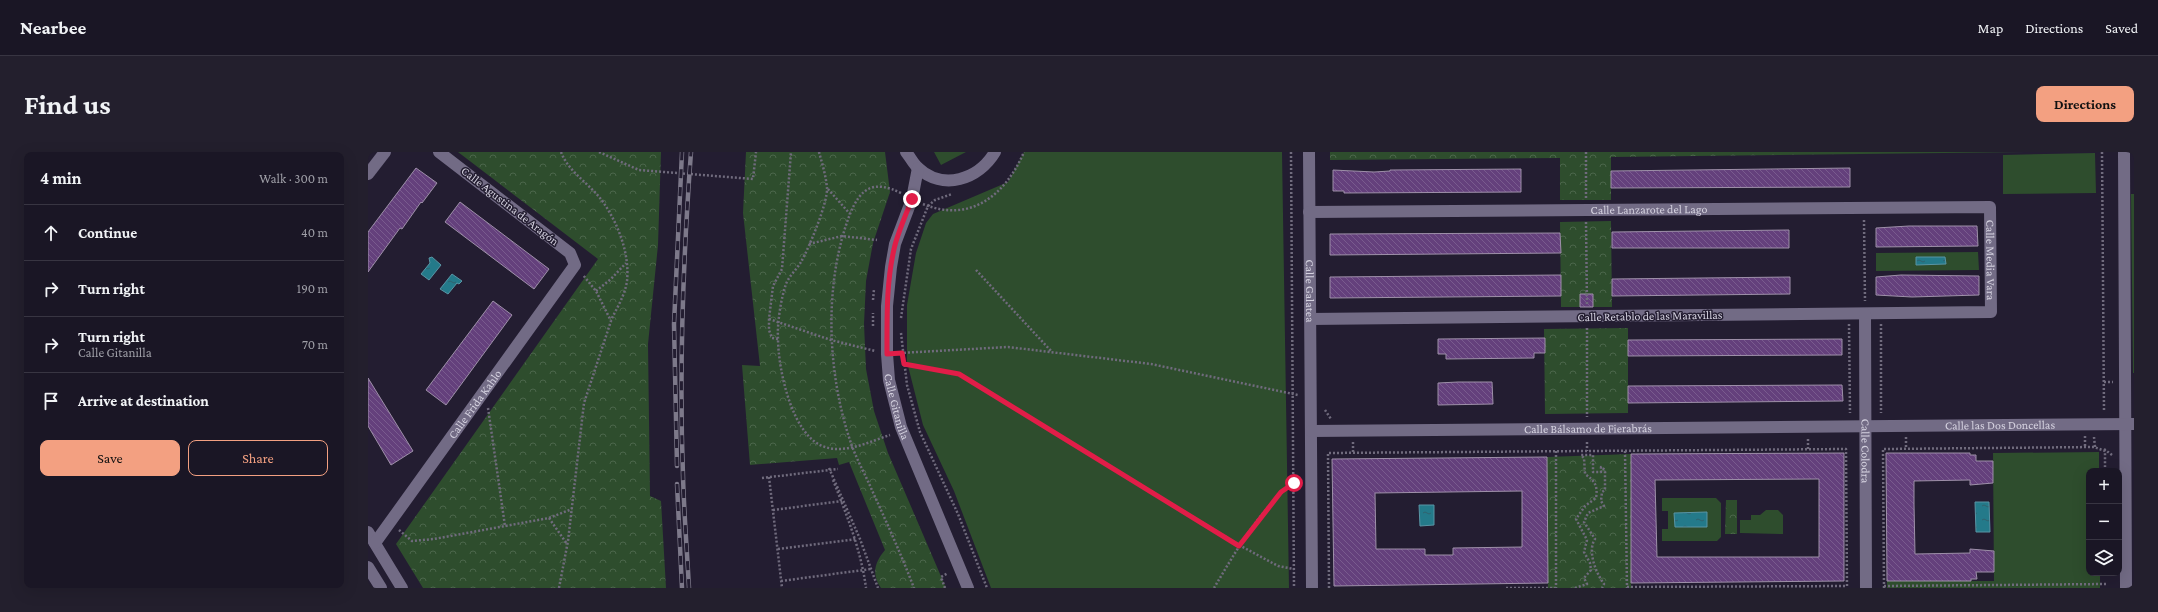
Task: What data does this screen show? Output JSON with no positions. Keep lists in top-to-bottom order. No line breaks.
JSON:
{"streets":{"street":["Calle Agustina de Aragón","Calle Lanzarote del Lago","Calle Media Vara","Calle Galatea","Calle Retablo de las Maravillas","Calle Frida Kahlo","Calle Gitanilla","Calle las Dos Doncellas","Calle Bálsamo de Fierabrás","Calle Colodra"]},"crossings":[["Calle Agustina de Aragón","Calle Frida Kahlo"],["Calle Lanzarote del Lago","Calle Media Vara"],["Calle Lanzarote del Lago","Calle Galatea"],["Calle Media Vara","Calle Retablo de las Maravillas"],["Calle Galatea","Calle Retablo de las Maravillas"],["Calle Galatea","Calle Bálsamo de Fierabrás"],["Calle Retablo de las Maravillas","Calle Colodra"],["Calle las Dos Doncellas","Calle Bálsamo de Fierabrás"],["Calle las Dos Doncellas","Calle Colodra"],["Calle Bálsamo de Fierabrás","Calle Colodra"]],"page":{"header":"Nearbee","nav":["Map","Directions","Saved"],"buttons":["Directions",["Save","Share"]],"title":"Find us","heading":["4 min","Walk · 300 m"],"list":[["Continue","40 m"],["Turn right","190 m"],["Turn right","Calle Gitanilla","70 m"],"Arrive at destination"],"map_buttons":["+","−"]}}
